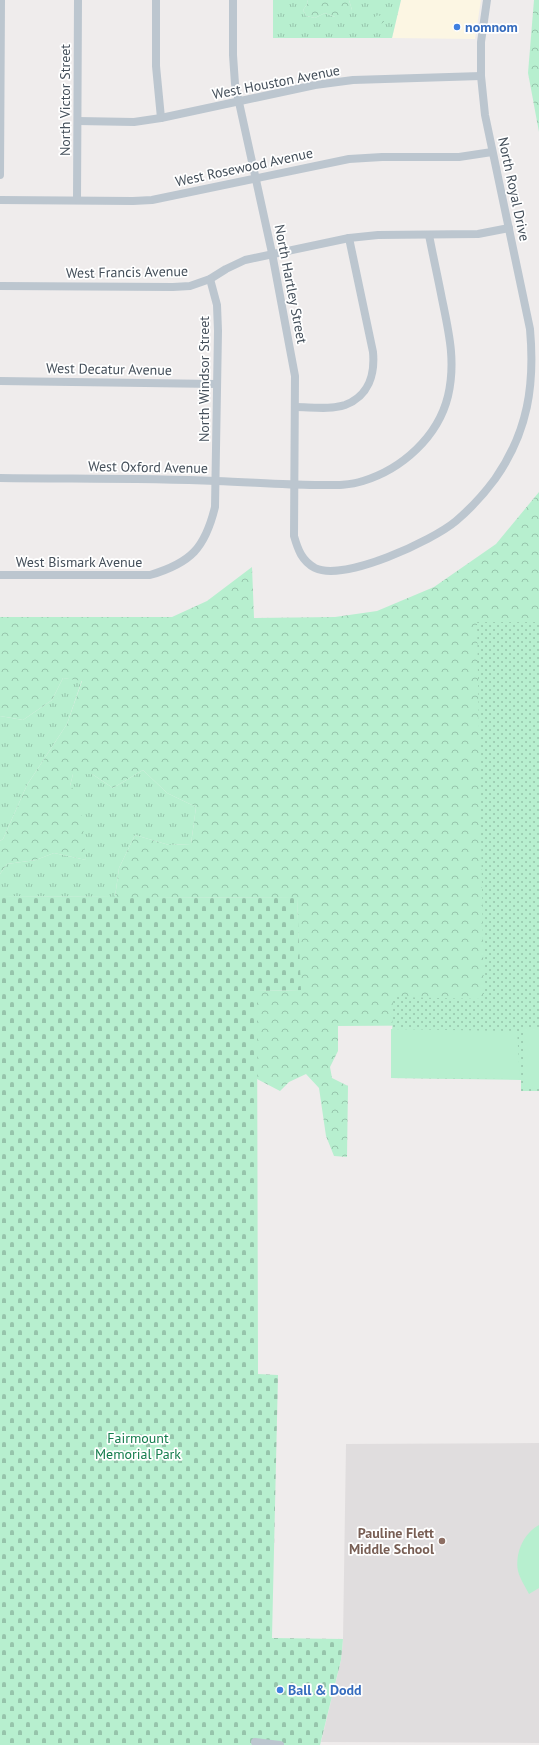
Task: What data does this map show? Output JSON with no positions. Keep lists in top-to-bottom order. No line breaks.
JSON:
{"streets":{"street":["West Houston Avenue","North Victor Street","West Rosewood Avenue","North Royal Drive","West Francis Avenue","North Hartley Street","West Decatur Avenue","North Windsor Street","West Oxford Avenue","West Bismark Avenue"]},"crossings":[["West Houston Avenue","North Victor Street"],["West Houston Avenue","North Royal Drive"],["West Houston Avenue","North Hartley Street"],["North Victor Street","West Rosewood Avenue"],["West Rosewood Avenue","North Royal Drive"],["West Rosewood Avenue","North Hartley Street"],["North Royal Drive","West Francis Avenue"],["North Royal Drive","North Hartley Street"],["West Francis Avenue","North Hartley Street"],["West Francis Avenue","North Windsor Street"],["West Francis Avenue","West Oxford Avenue"],["North Hartley Street","West Oxford Avenue"],["West Decatur Avenue","North Windsor Street"],["North Windsor Street","West Oxford Avenue"],["North Windsor Street","West Bismark Avenue"],["West Oxford Avenue","West Bismark Avenue"]],"parks":["Fairmount Memorial Park"],"places":["nomnom","Pauline Flett Middle School","Ball & Dodd"]}
